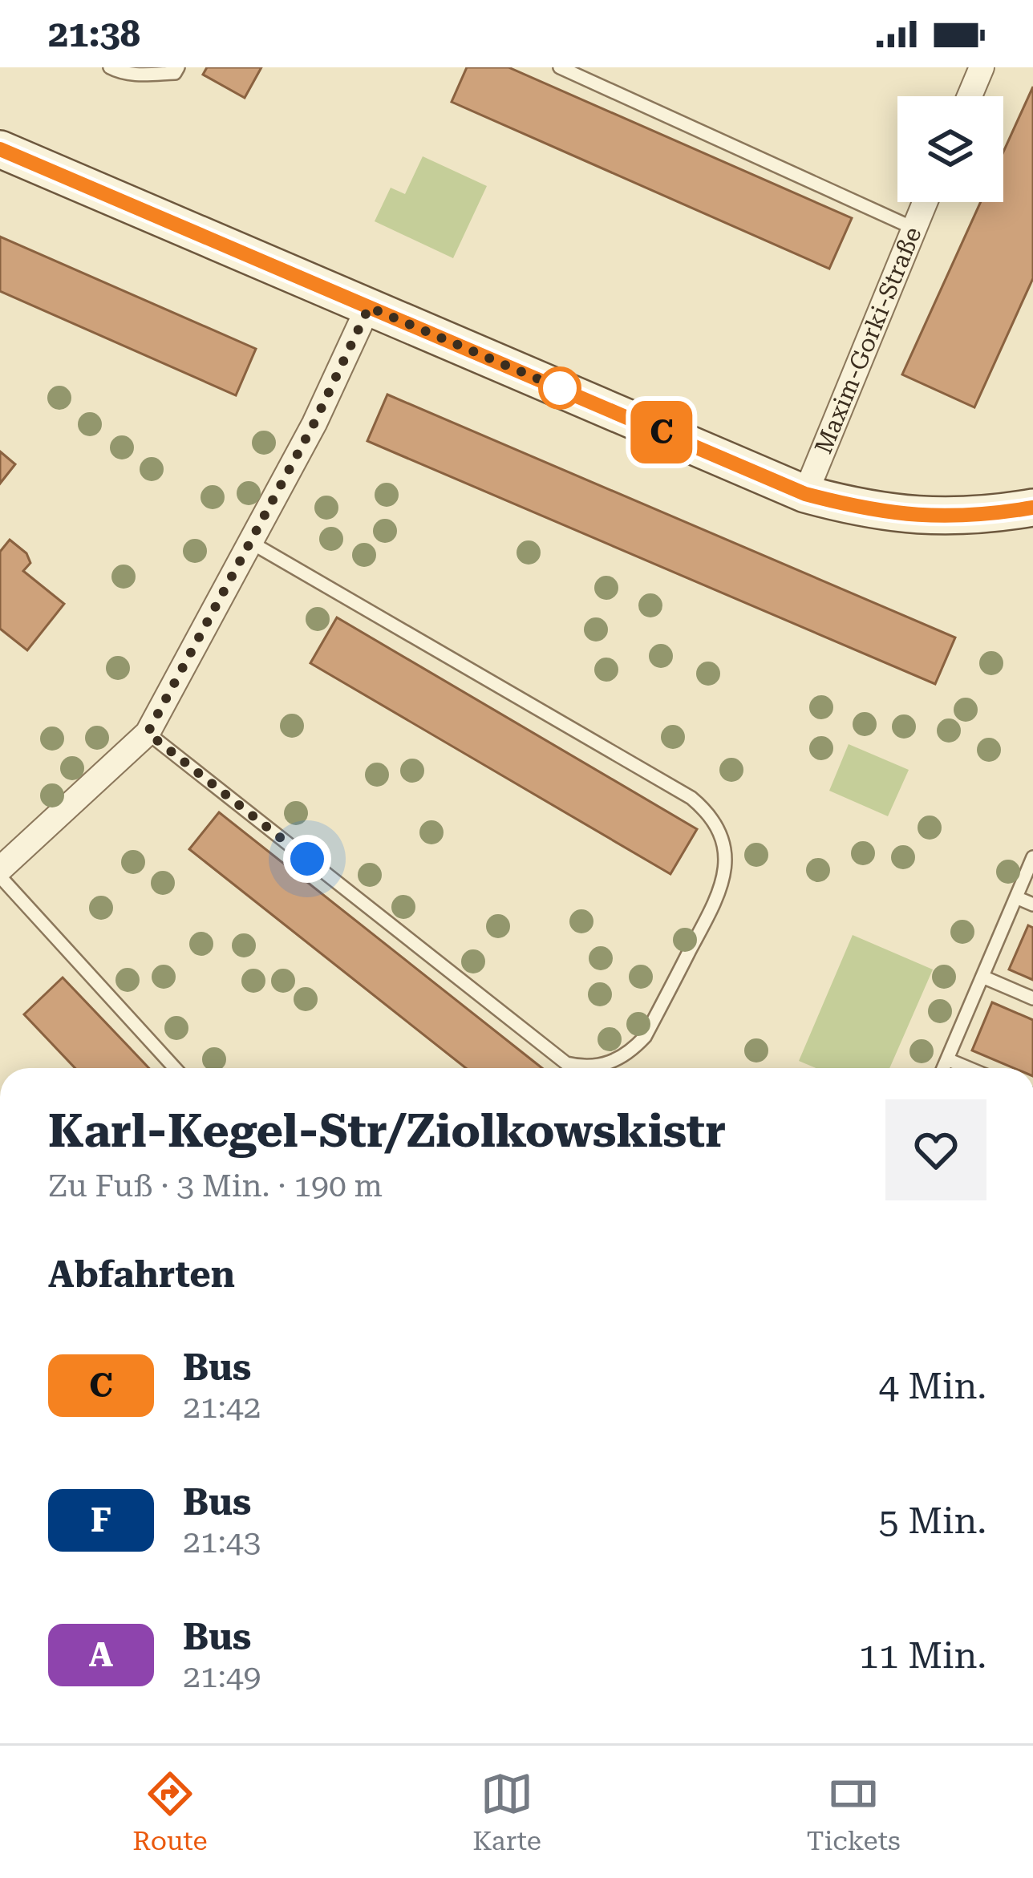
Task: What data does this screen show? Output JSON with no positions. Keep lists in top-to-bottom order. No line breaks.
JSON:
{"streets":{"street":["Maxim-Gorki-Straße"]},"lines":["bus line C"],"page":{"status":"21:38","on_map":"C","heading":[["Karl-Kegel-Str/Ziolkowskistr","Zu Fuß · 3 Min. · 190 m"],"Abfahrten"],"list":[{"mark":"C","name":"Bus","note":"21:42","value":"4 Min."},{"mark":"F","name":"Bus","note":"21:43","value":"5 Min."},{"mark":"A","name":"Bus","note":"21:49","value":"11 Min."}],"tabs":["Route","Karte","Tickets"]}}
